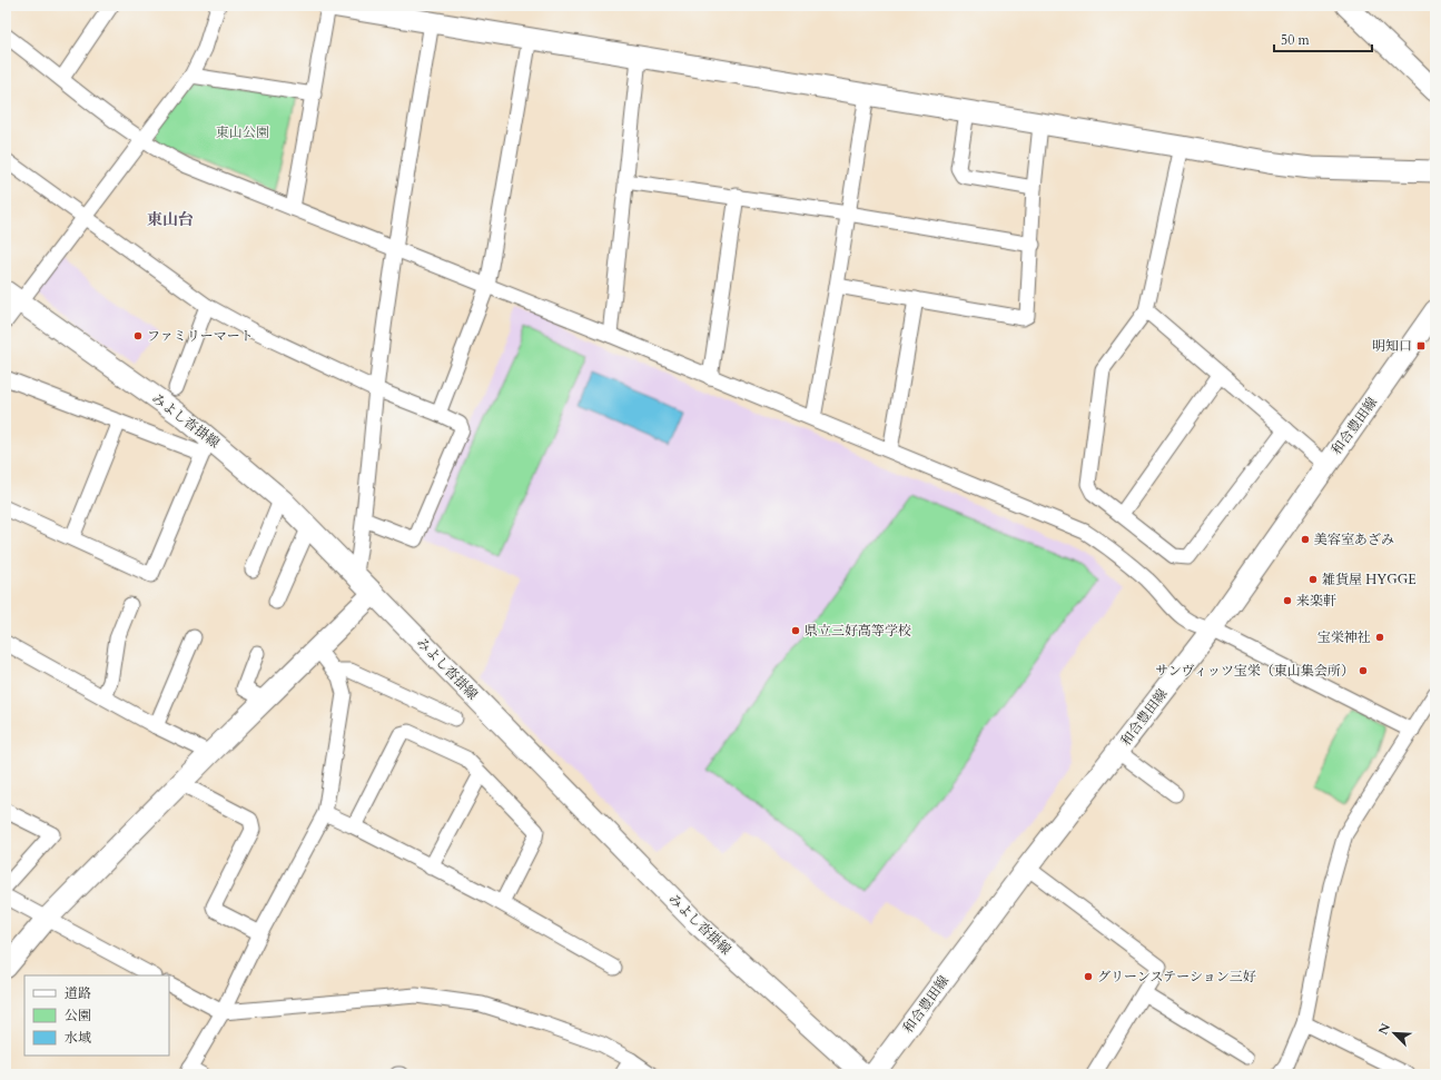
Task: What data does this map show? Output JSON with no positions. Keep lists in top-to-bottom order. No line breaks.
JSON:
{"streets":{"main road":["みよし沓掛線","和合豊田線"]},"districts":["東山台"],"parks":["東山公園"],"places":{"other":["ファミリーマート","美容室あざみ","雑貨屋 HYGGE","来楽軒","県立三好高等学校","宝栄神社","サンヴィッツ宝栄（東山集会所）","グリーンステーション三好"],"transit":["明知口"]},"legend":["道路","公園","水域"],"scale_bar":"50 m","north":"top left"}
